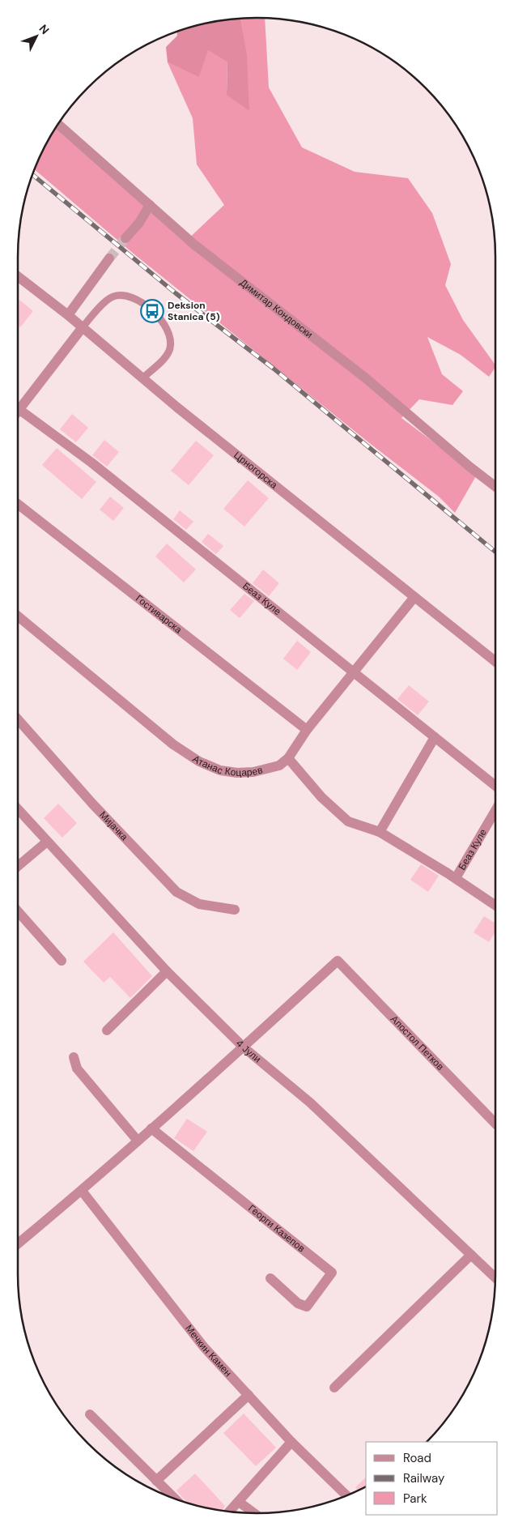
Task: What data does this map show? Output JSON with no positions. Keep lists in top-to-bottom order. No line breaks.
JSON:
{"streets":{"street":["Димитар Кондовски","Црногорска","Беаз Куле","Гостиварска","Атанас Коцарев","Мијачка","Апостол Петков","4 Јули","Георги Казепов","Мечкин Камен"]},"crossings":[["Црногорска","Атанас Коцарев"],["Беаз Куле","Атанас Коцарев"],["Гостиварска","Атанас Коцарев"],["Апостол Петков","4 Јули"]],"places":{"bus stop":["Deksion Stanica (5)"]},"legend":["Road","Railway","Park"],"north":"top right"}
